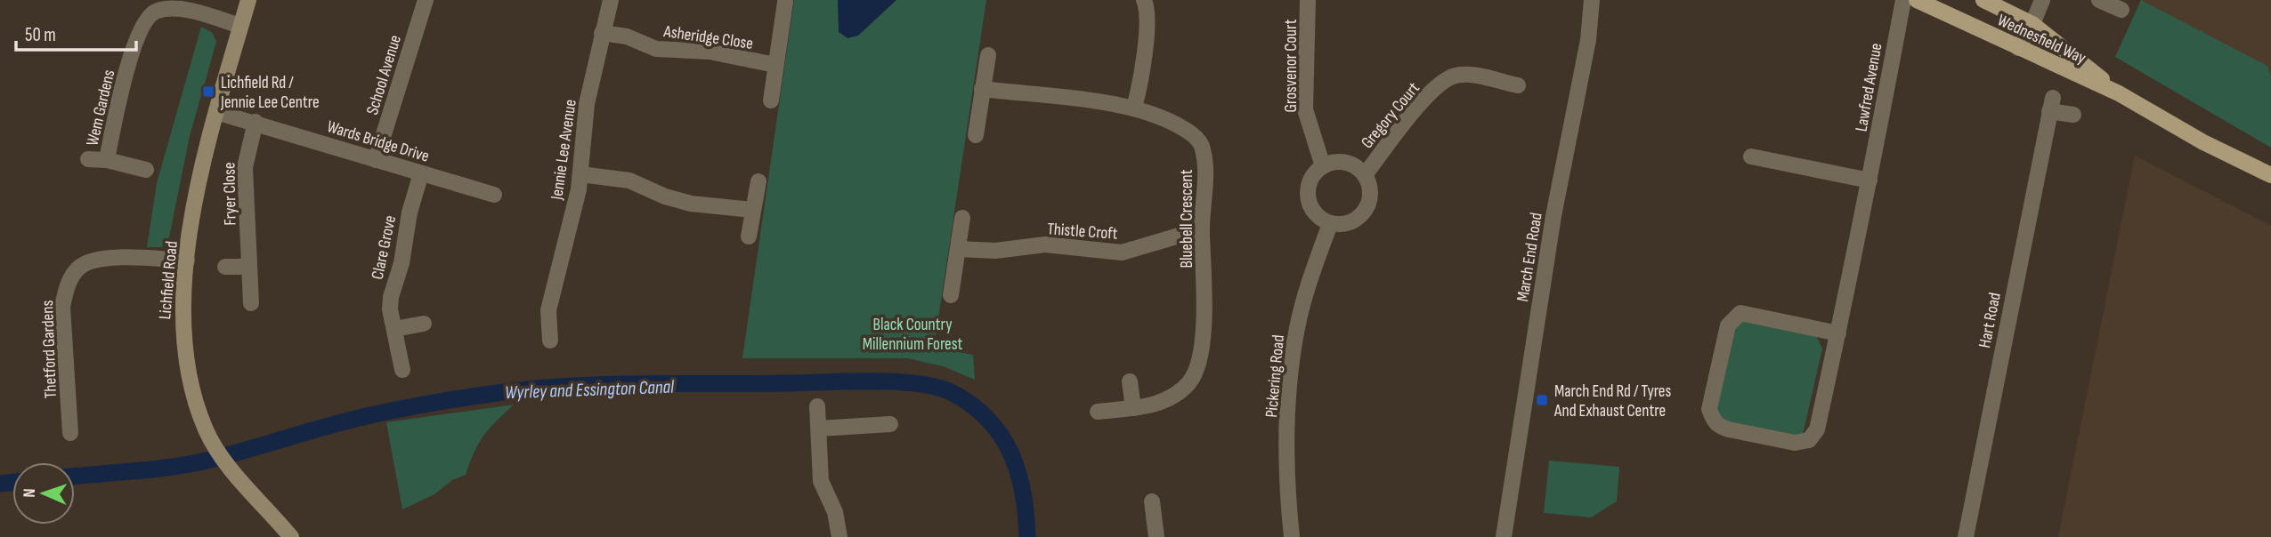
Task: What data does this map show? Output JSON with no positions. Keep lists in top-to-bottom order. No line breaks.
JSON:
{"streets":{"main road":["Wednesfield Way","Lichfield Road"],"street":["Asheridge Close","Grosvenor Court","School Avenue","Lawfred Avenue","Wem Gardens","Gregory Court","Wards Bridge Drive","Jennie Lee Avenue","Fryer Close","Bluebell Crescent","Thistle Croft","Clare Grove","March End Road","Hart Road","Thetford Gardens","Pickering Road"]},"crossings":[["Asheridge Close","Jennie Lee Avenue"],["Grosvenor Court","Gregory Court"],["Grosvenor Court","Pickering Road"],["School Avenue","Wards Bridge Drive"],["Wem Gardens","Lichfield Road"],["Gregory Court","Pickering Road"],["Wards Bridge Drive","Fryer Close"],["Wards Bridge Drive","Clare Grove"],["Wards Bridge Drive","Lichfield Road"],["Bluebell Crescent","Thistle Croft"],["Lichfield Road","Thetford Gardens"]],"water":["Wyrley and Essington Canal"],"parks":["Black Country Millennium Forest"],"places":{"transit":["Lichfield Rd / Jennie Lee Centre","March End Rd / Tyres And Exhaust Centre"]},"scale_bar":"50 m","north":"left"}
